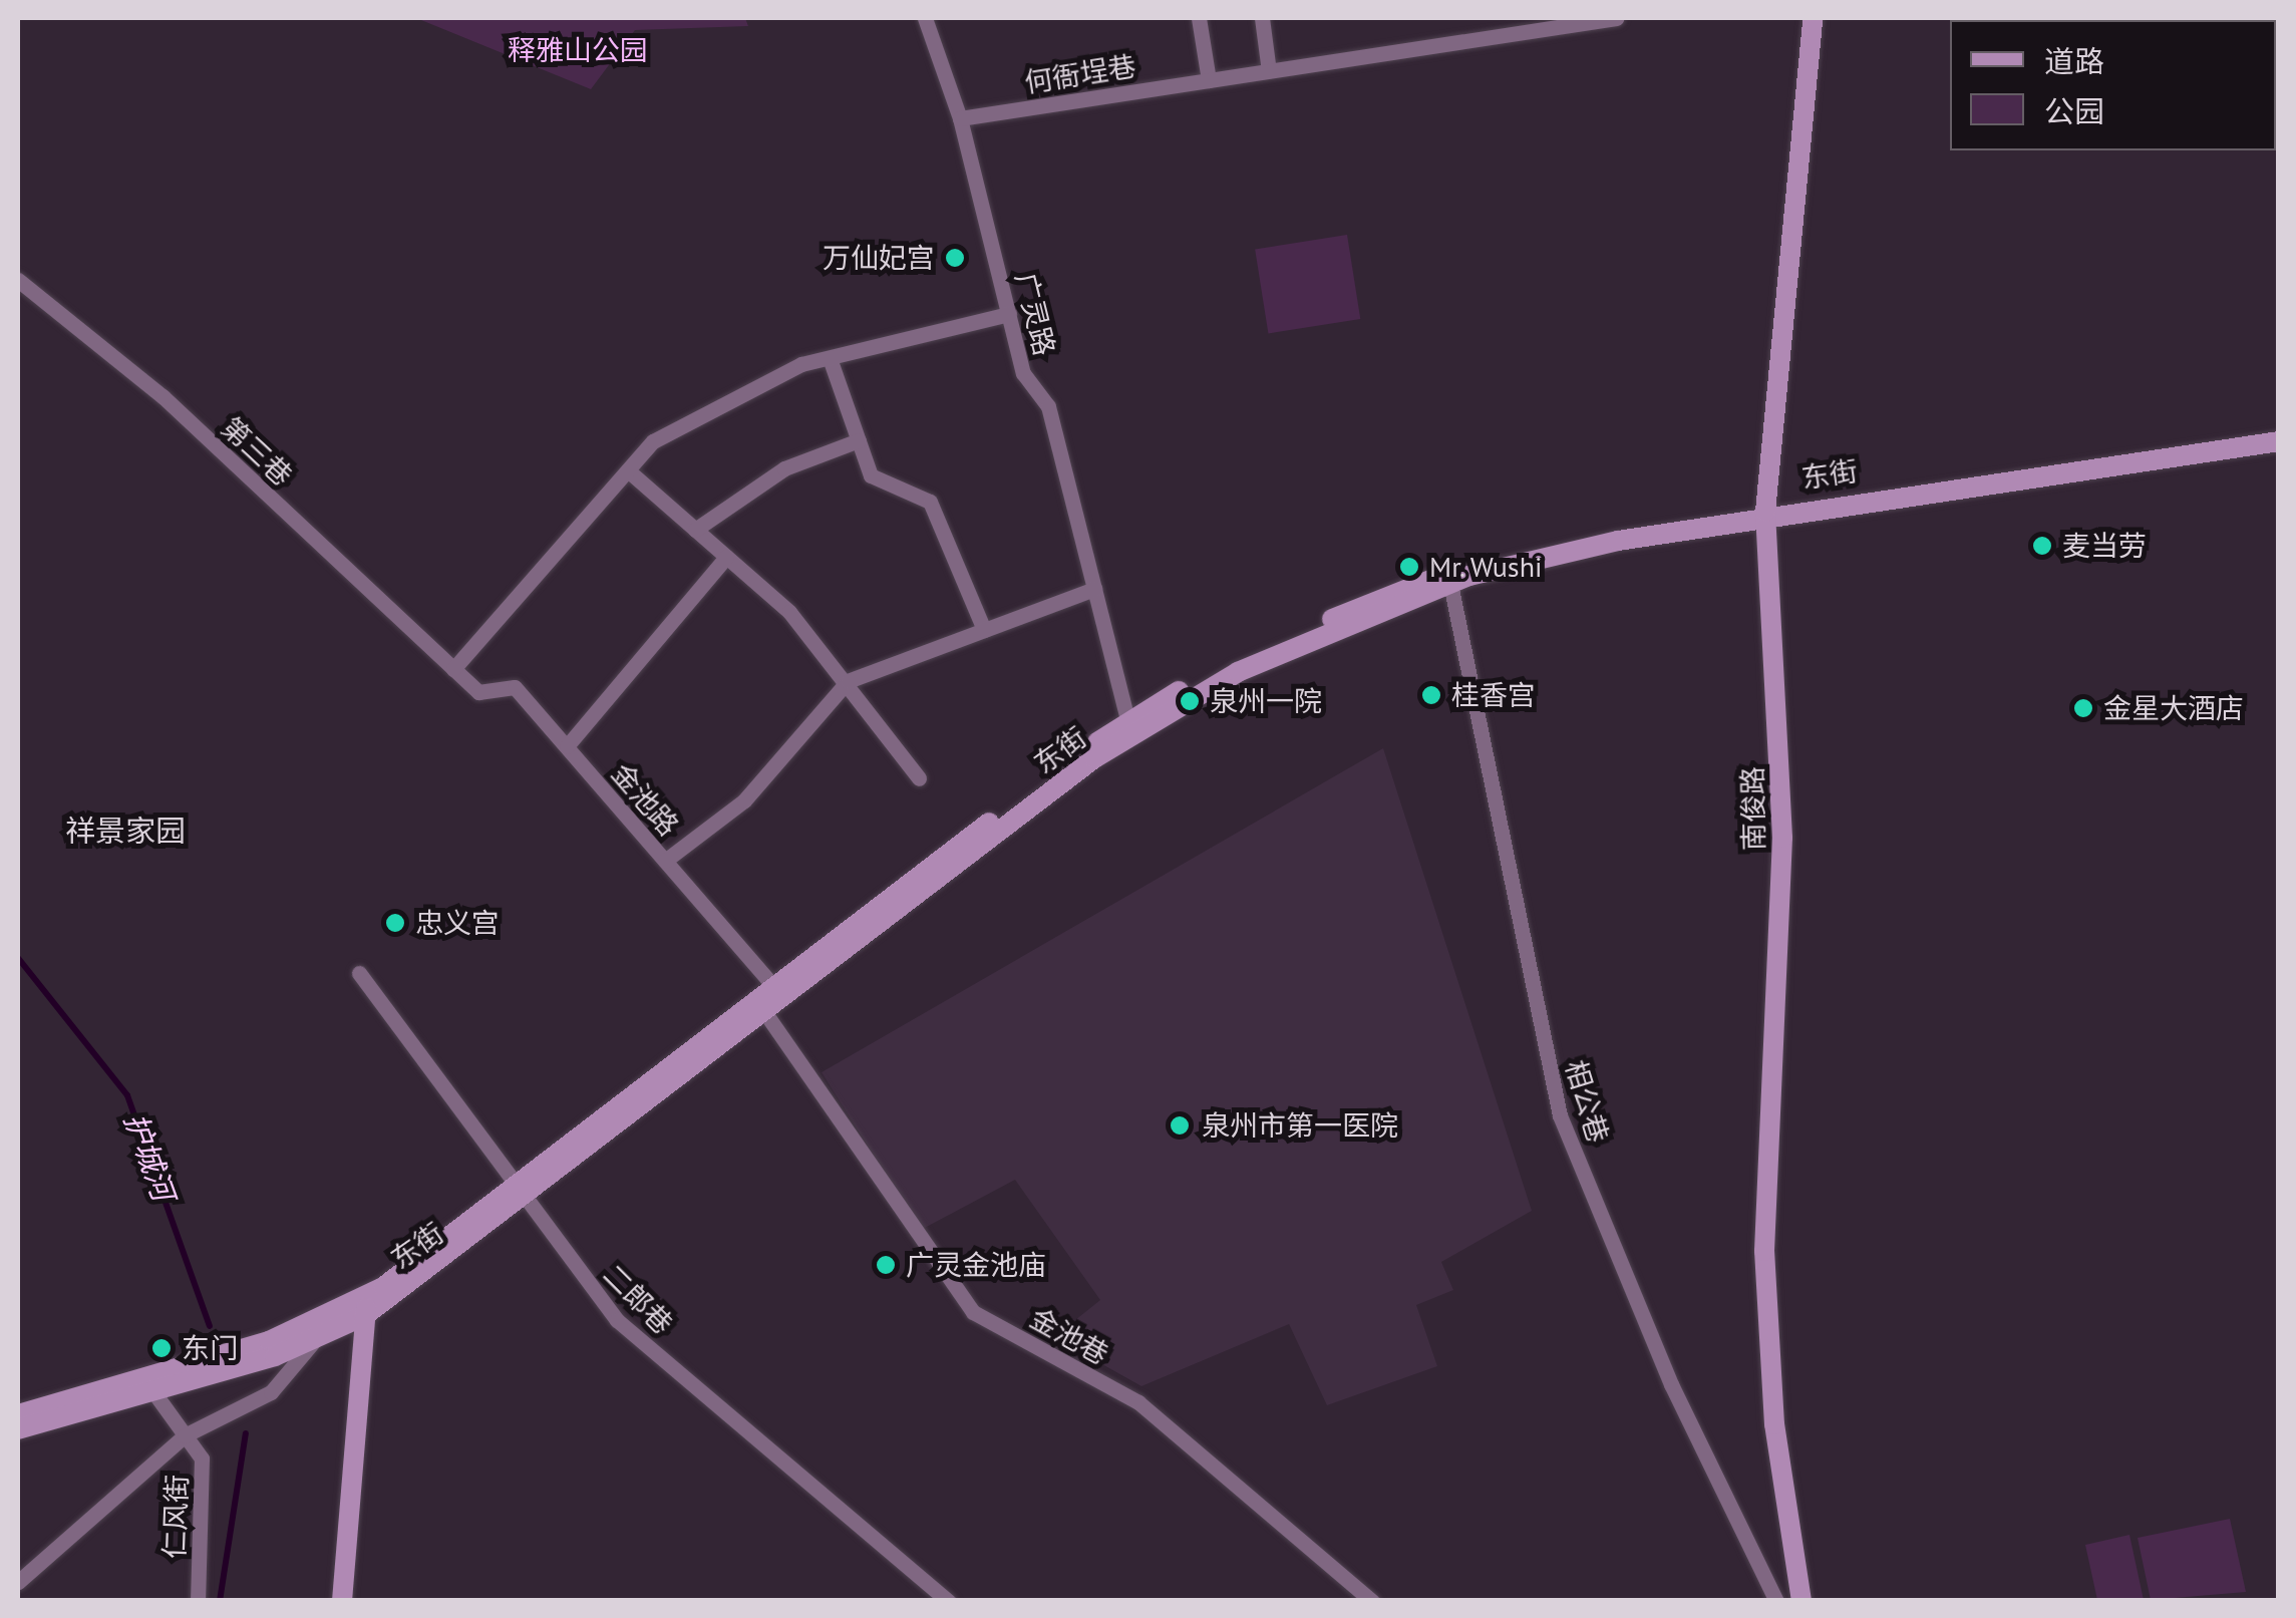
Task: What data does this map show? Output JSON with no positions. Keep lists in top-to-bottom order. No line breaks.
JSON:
{"streets":{"main road":["东街","南俊路"],"street":["何衙埕巷","广灵路","第三巷","金池路","相公巷","二郎巷","金池巷","仁风街"]},"crossings":[["何衙埕巷","广灵路"],["广灵路","东街"],["第三巷","金池路"],["东街","金池路"],["东街","南俊路"],["东街","相公巷"],["东街","二郎巷"],["东街","金池巷"],["东街","仁风街"]],"districts":["祥景家园"],"water":["护城河"],"parks":["释雅山公园"],"places":["万仙妃宫","麦当劳","Mr. Wushi","桂香宫","泉州一院","金星大酒店","忠义宫","泉州市第一医院","广灵金池庙","东门"],"legend":["道路","公园"]}
